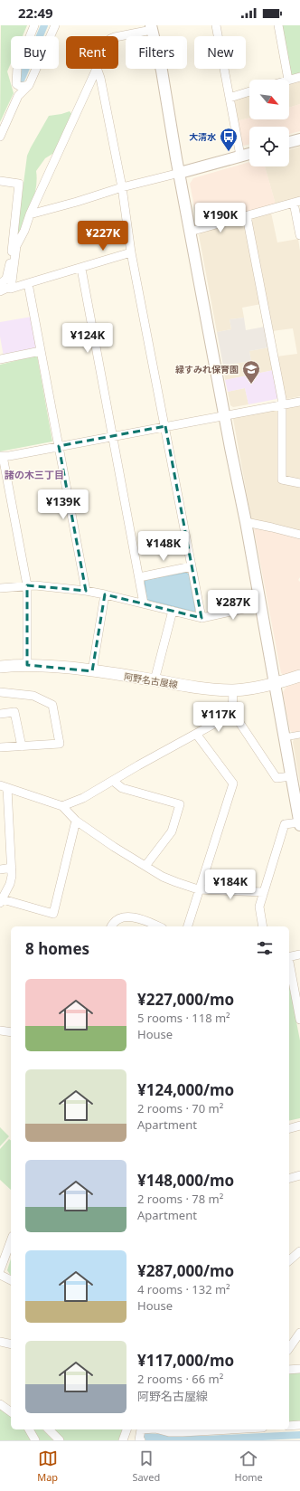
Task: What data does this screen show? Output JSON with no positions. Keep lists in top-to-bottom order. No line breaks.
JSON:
{"streets":{"main road":["阿野名古屋線"]},"districts":["諸の木三丁目"],"places":{"bus stop":["大清水"],"school or university":["緑すみれ保育園"]},"north":"bottom right","page":{"status":"22:49","chip":["Buy","Rent","Filters","New"],"price":["¥190K","¥227K","¥124K","¥139K","¥148K","¥287K","¥117K","¥184K"],"heading":"8 homes","list":[{"name":"¥227,000/mo","note":"5 rooms · 118 m² · House"},{"name":"¥124,000/mo","note":"2 rooms · 70 m² · Apartment"},{"name":"¥148,000/mo","note":"2 rooms · 78 m² · Apartment"},{"name":"¥287,000/mo","note":"4 rooms · 132 m² · House"},{"name":"¥117,000/mo","note":"2 rooms · 66 m² · 阿野名古屋線"}],"tabs":["Map","Saved","Home"]}}
